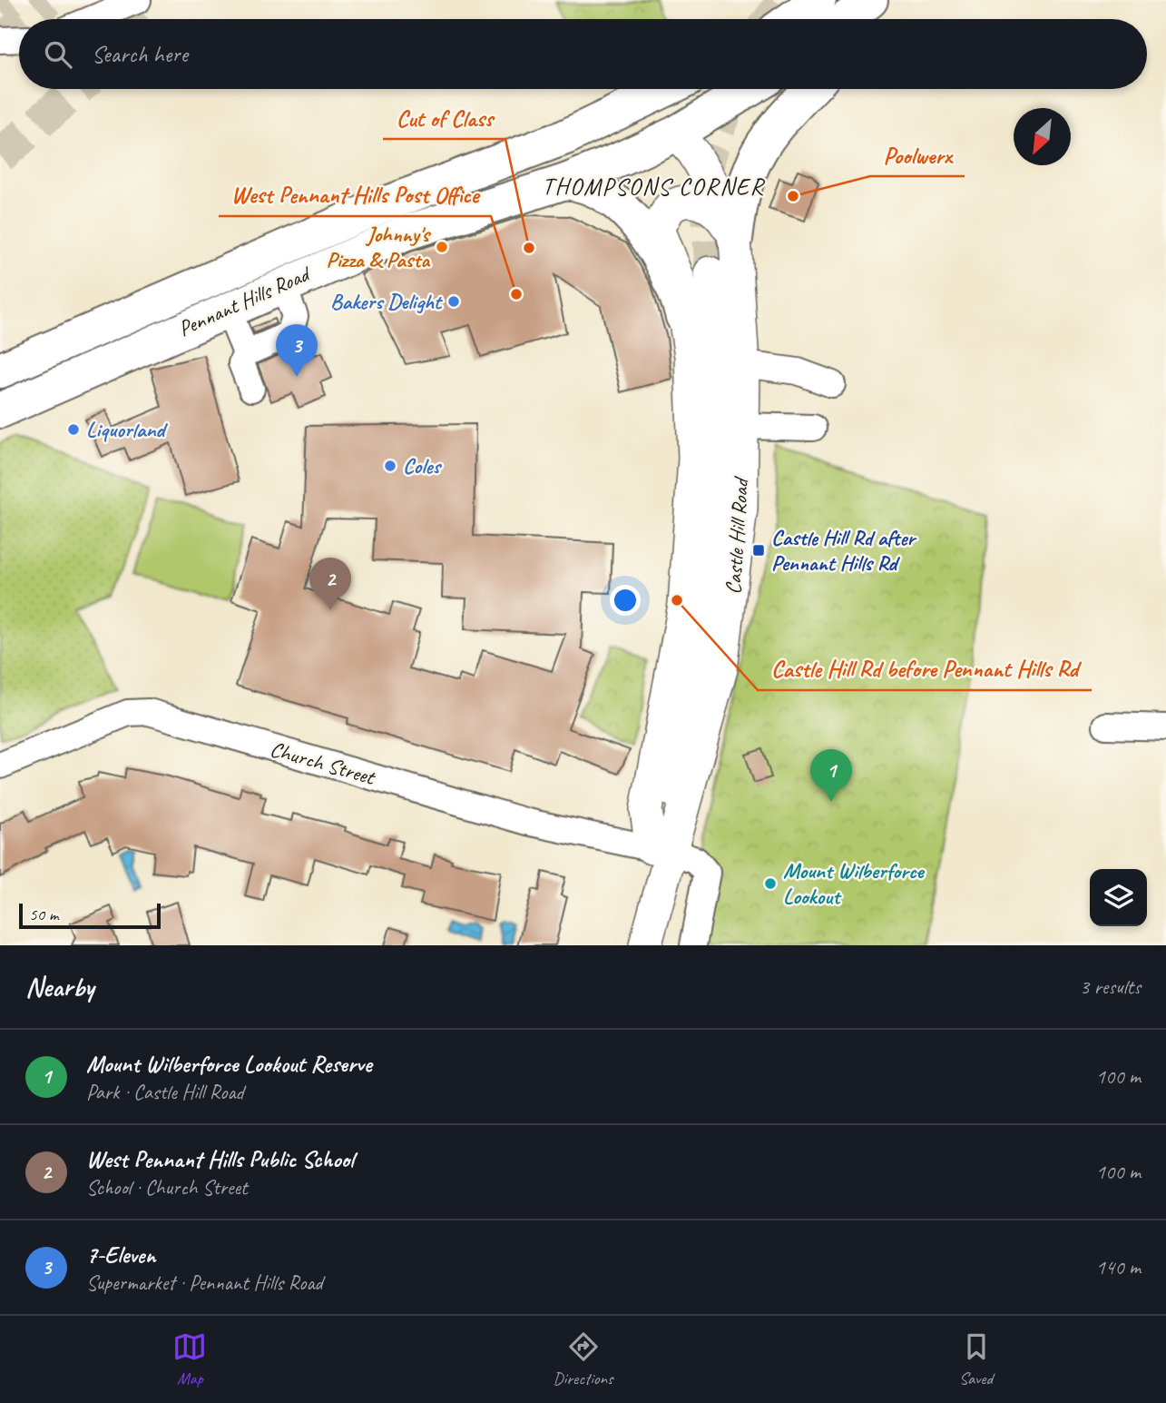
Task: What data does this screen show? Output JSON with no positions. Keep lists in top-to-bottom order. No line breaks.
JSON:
{"streets":{"highway":["Pennant Hills Road"],"main road":["Castle Hill Road"],"street":["Church Street"]},"crossings":[["Pennant Hills Road","Castle Hill Road"],["Castle Hill Road","Church Street"]],"districts":["THOMPSONS CORNER"],"places":{"other":["Poolwerx","Johnny's Pizza & Pasta","Cut of Class","West Pennant Hills Post Office","Bakers Delight","Liquorland","Coles","Castle Hill Rd before Pennant Hills Rd","Mount Wilberforce Lookout"],"transit":["Castle Hill Rd after Pennant Hills Rd"]},"scale_bar":"50 m","north":"bottom left","page":{"search":"Search here","pins":["3","2","1"],"scale":"50 m","heading":["Nearby","3 results"],"list":[{"mark":"1","name":"Mount Wilberforce Lookout Reserve","note":"Park · Castle Hill Road","value":"100 m"},{"mark":"2","name":"West Pennant Hills Public School","note":"School · Church Street","value":"100 m"},{"mark":"3","name":"7-Eleven","note":"Supermarket · Pennant Hills Road","value":"140 m"}],"nav":["Map","Directions","Saved"]}}
